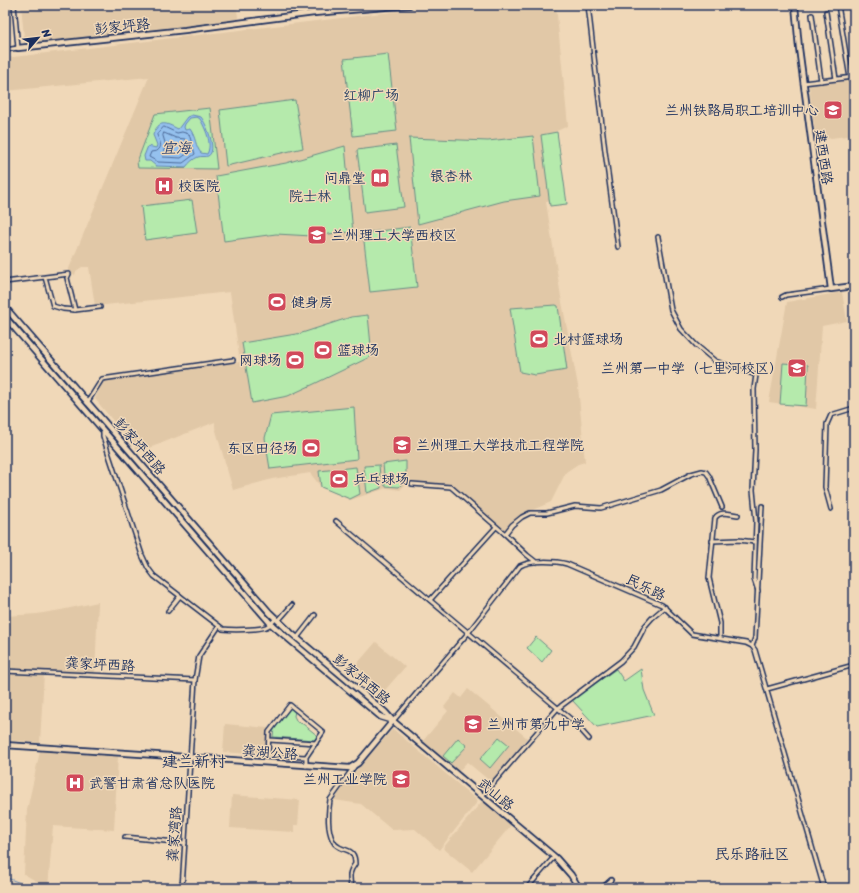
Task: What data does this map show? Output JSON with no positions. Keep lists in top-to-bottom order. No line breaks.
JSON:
{"streets":{"main road":["彭家坪路","建西西路","彭家坪西路","龚湖公路","武山路"],"street":["民乐路","龚家坪西路","龚家湾路"]},"crossings":[["彭家坪西路","民乐路"],["彭家坪西路","武山路"],["民乐路","武山路"],["龚湖公路","龚家湾路"]],"districts":["建兰新村","民乐路社区"],"water":["宜海"],"parks":["红柳广场","银杏林","院士林"],"places":{"school or university":["兰州铁路局职工培训中心","兰州理工大学西校区","兰州第一中学（七里河校区）","兰州理工大学技术工程学院","兰州市第九中学","兰州工业学院"],"library":["问鼎堂"],"hospital":["校医院","武警甘肃省总队医院"],"sports":["健身房","北村篮球场","篮球场","网球场","东区田径场","乒乓球场"]},"north":"top right"}
